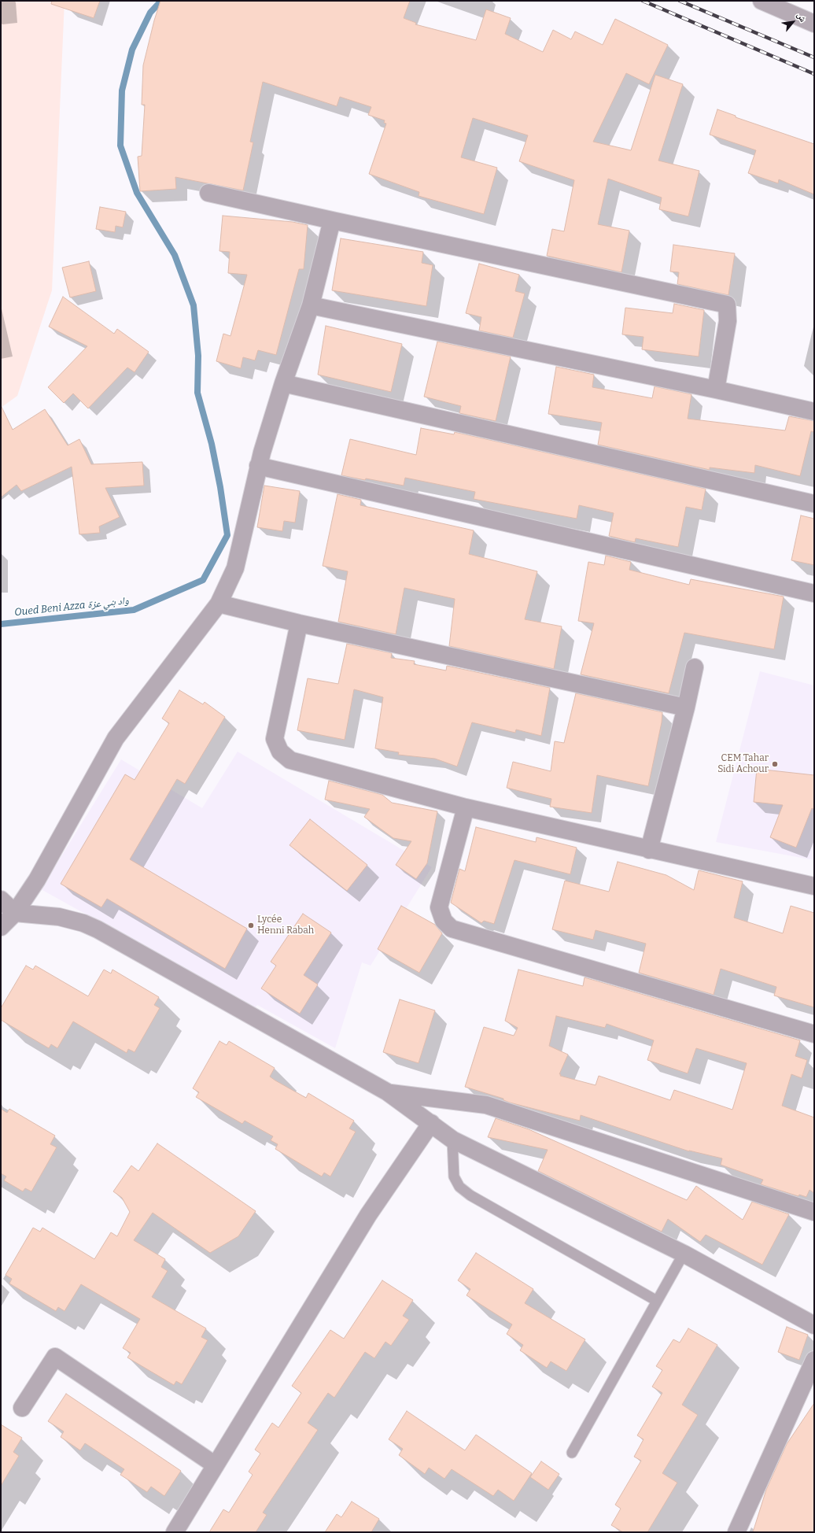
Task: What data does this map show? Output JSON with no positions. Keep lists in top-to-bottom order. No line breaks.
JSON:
{"water":["Oued Beni Azza واد بني عزة"],"places":["CEM Tahar Sidi Achour","Lycée Henni Rabah"],"north":"top right"}
